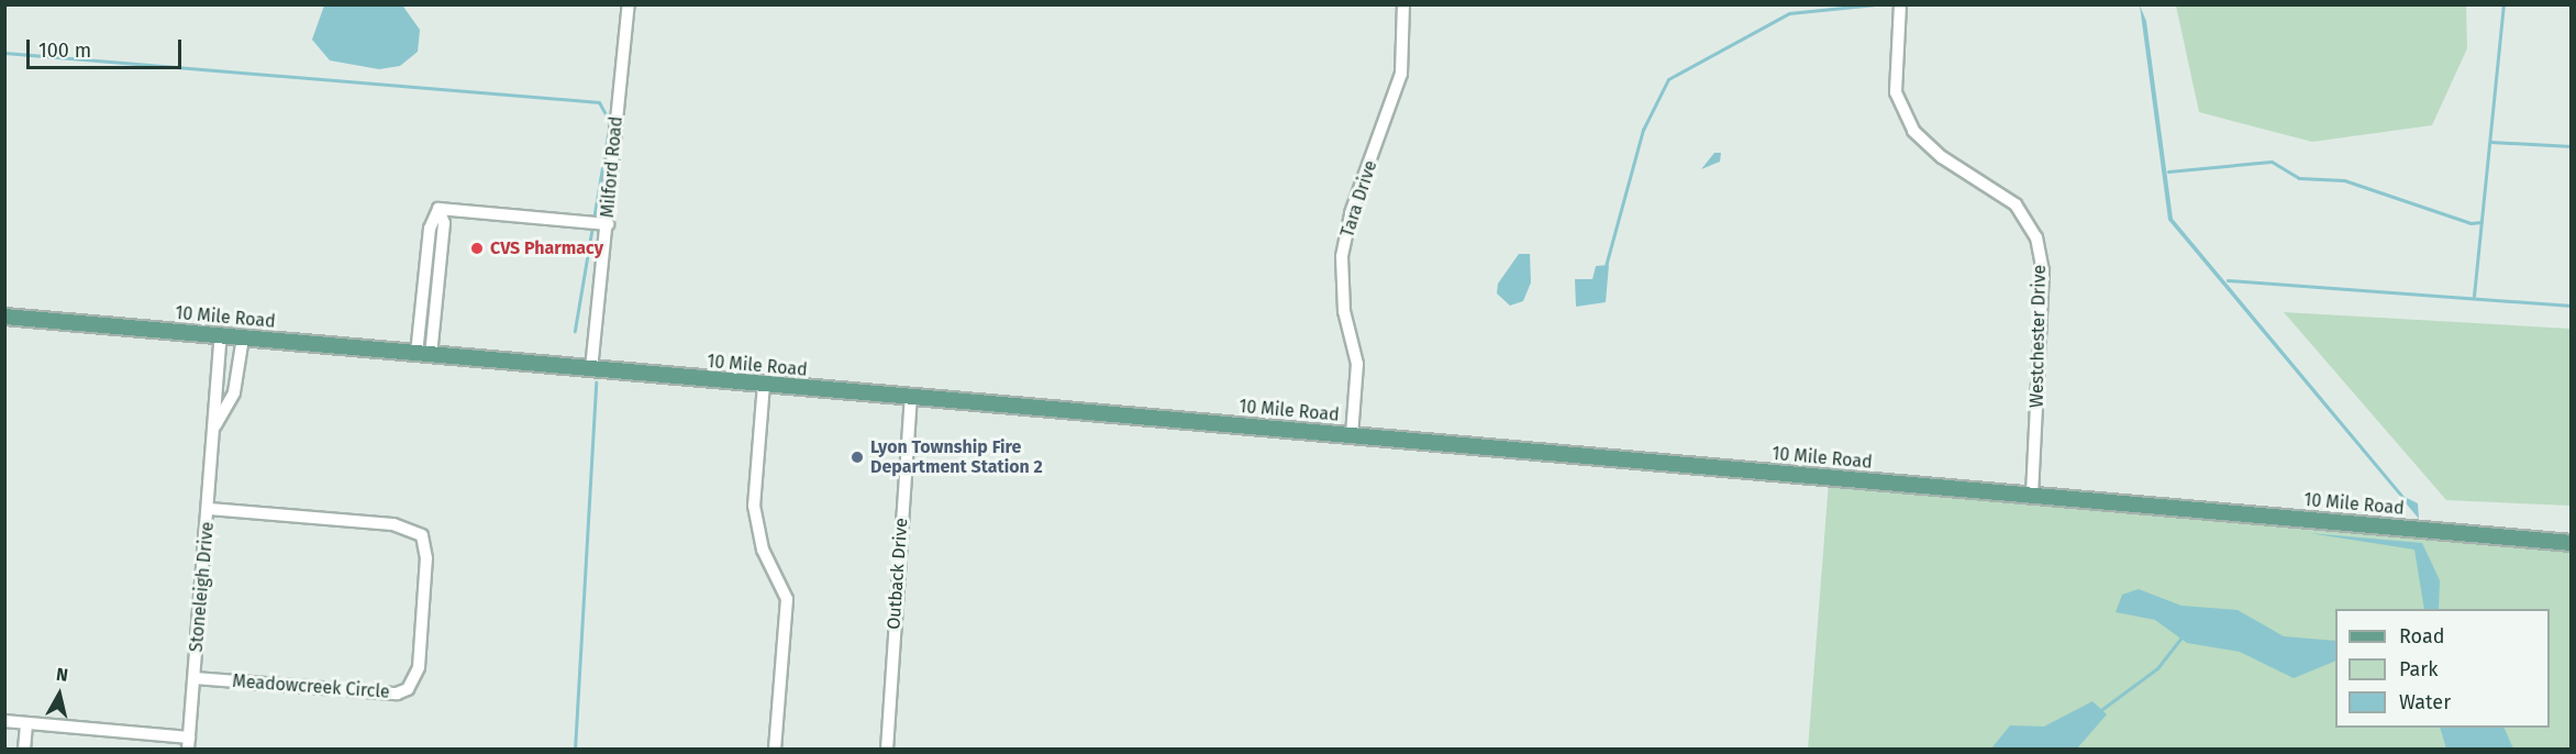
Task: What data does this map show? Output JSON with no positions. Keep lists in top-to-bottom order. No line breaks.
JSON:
{"streets":{"main road":["10 Mile Road"],"street":["Milford Road","Tara Drive","Westchester Drive","Outback Drive","Stoneleigh Drive","Meadowcreek Circle"]},"crossings":[["Milford Road","10 Mile Road"],["Tara Drive","10 Mile Road"],["10 Mile Road","Westchester Drive"],["10 Mile Road","Outback Drive"],["10 Mile Road","Stoneleigh Drive"],["Stoneleigh Drive","Meadowcreek Circle"]],"places":["CVS Pharmacy","Lyon Township Fire Department Station 2"],"legend":["Road","Park","Water"],"scale_bar":"100 m","north":"top"}
